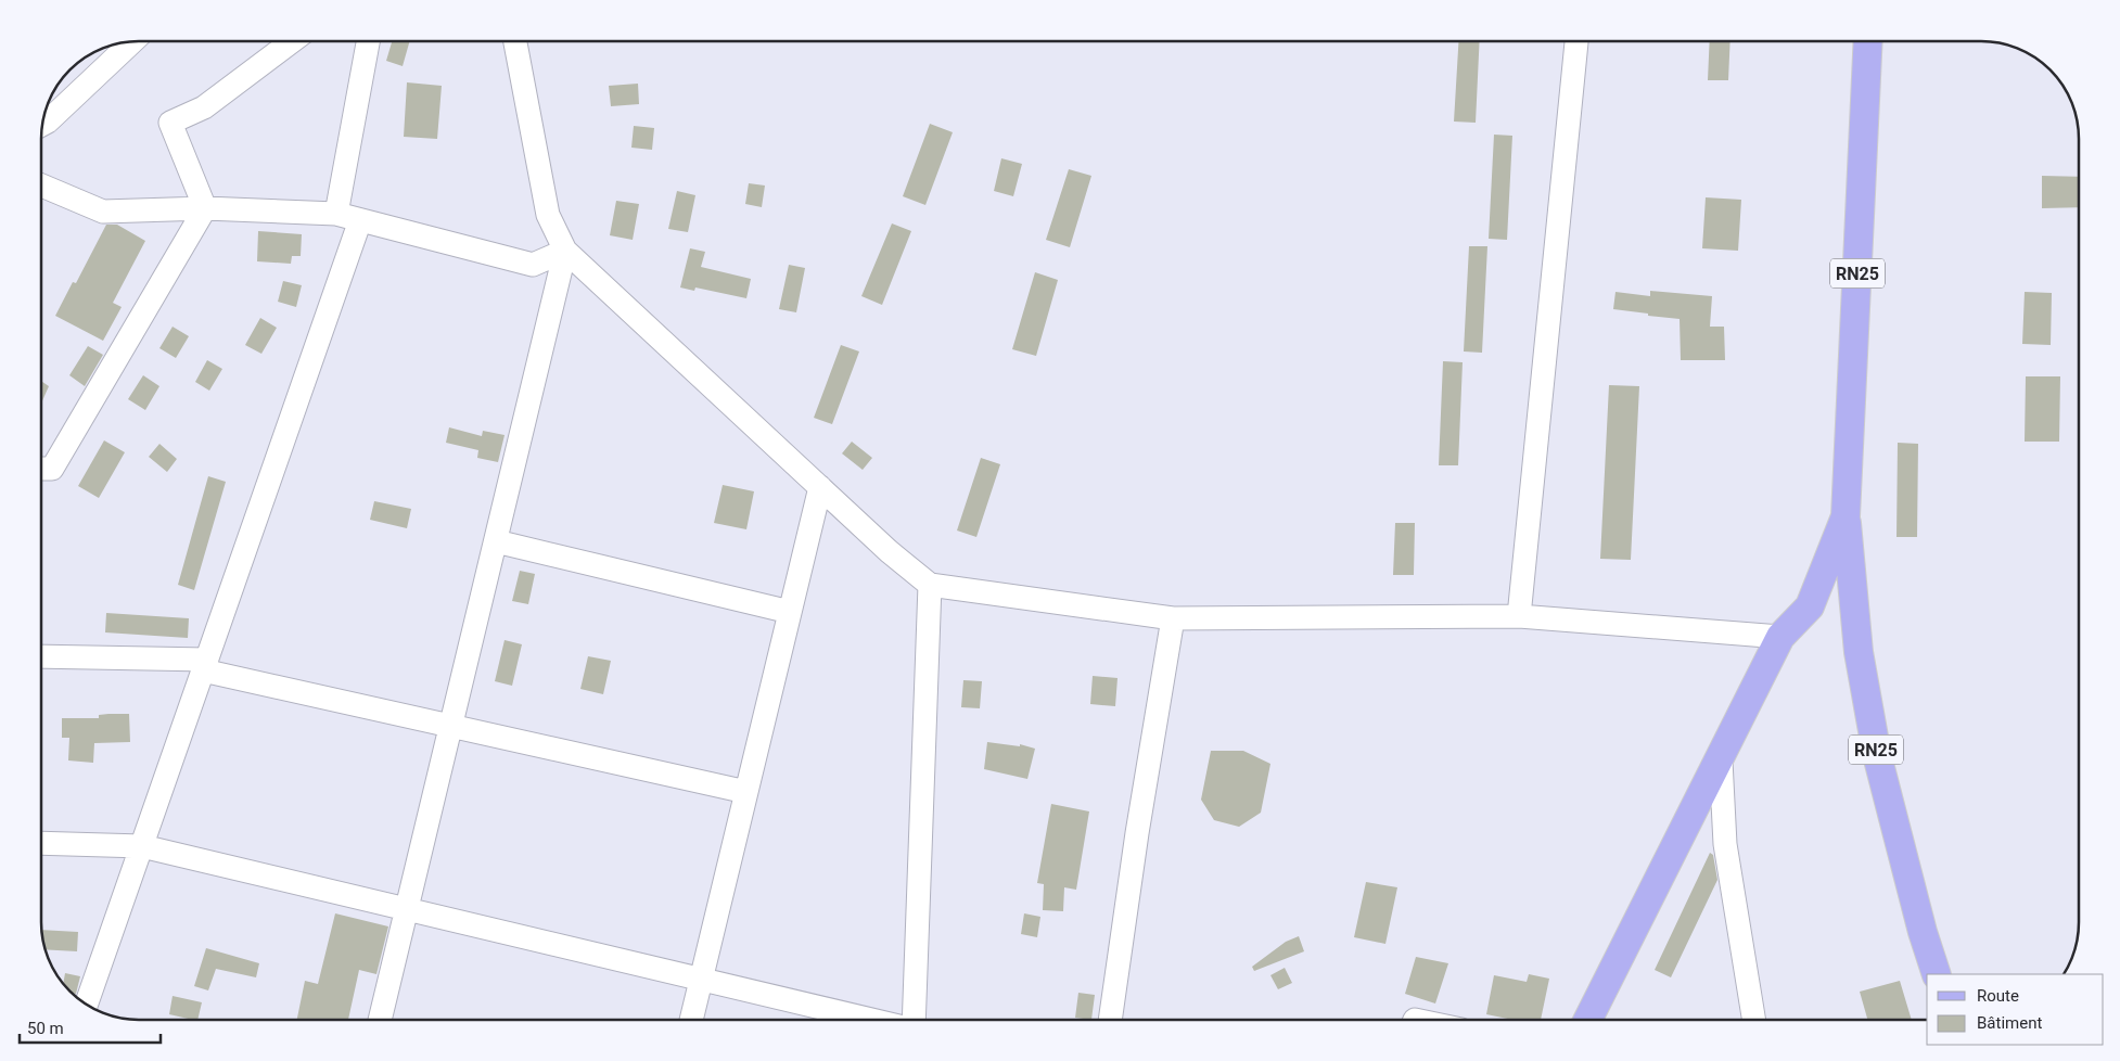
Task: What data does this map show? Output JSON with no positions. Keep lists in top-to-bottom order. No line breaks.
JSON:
{"streets":{"main road":["RN25"]},"legend":["Route","Bâtiment"],"scale_bar":"50 m"}
